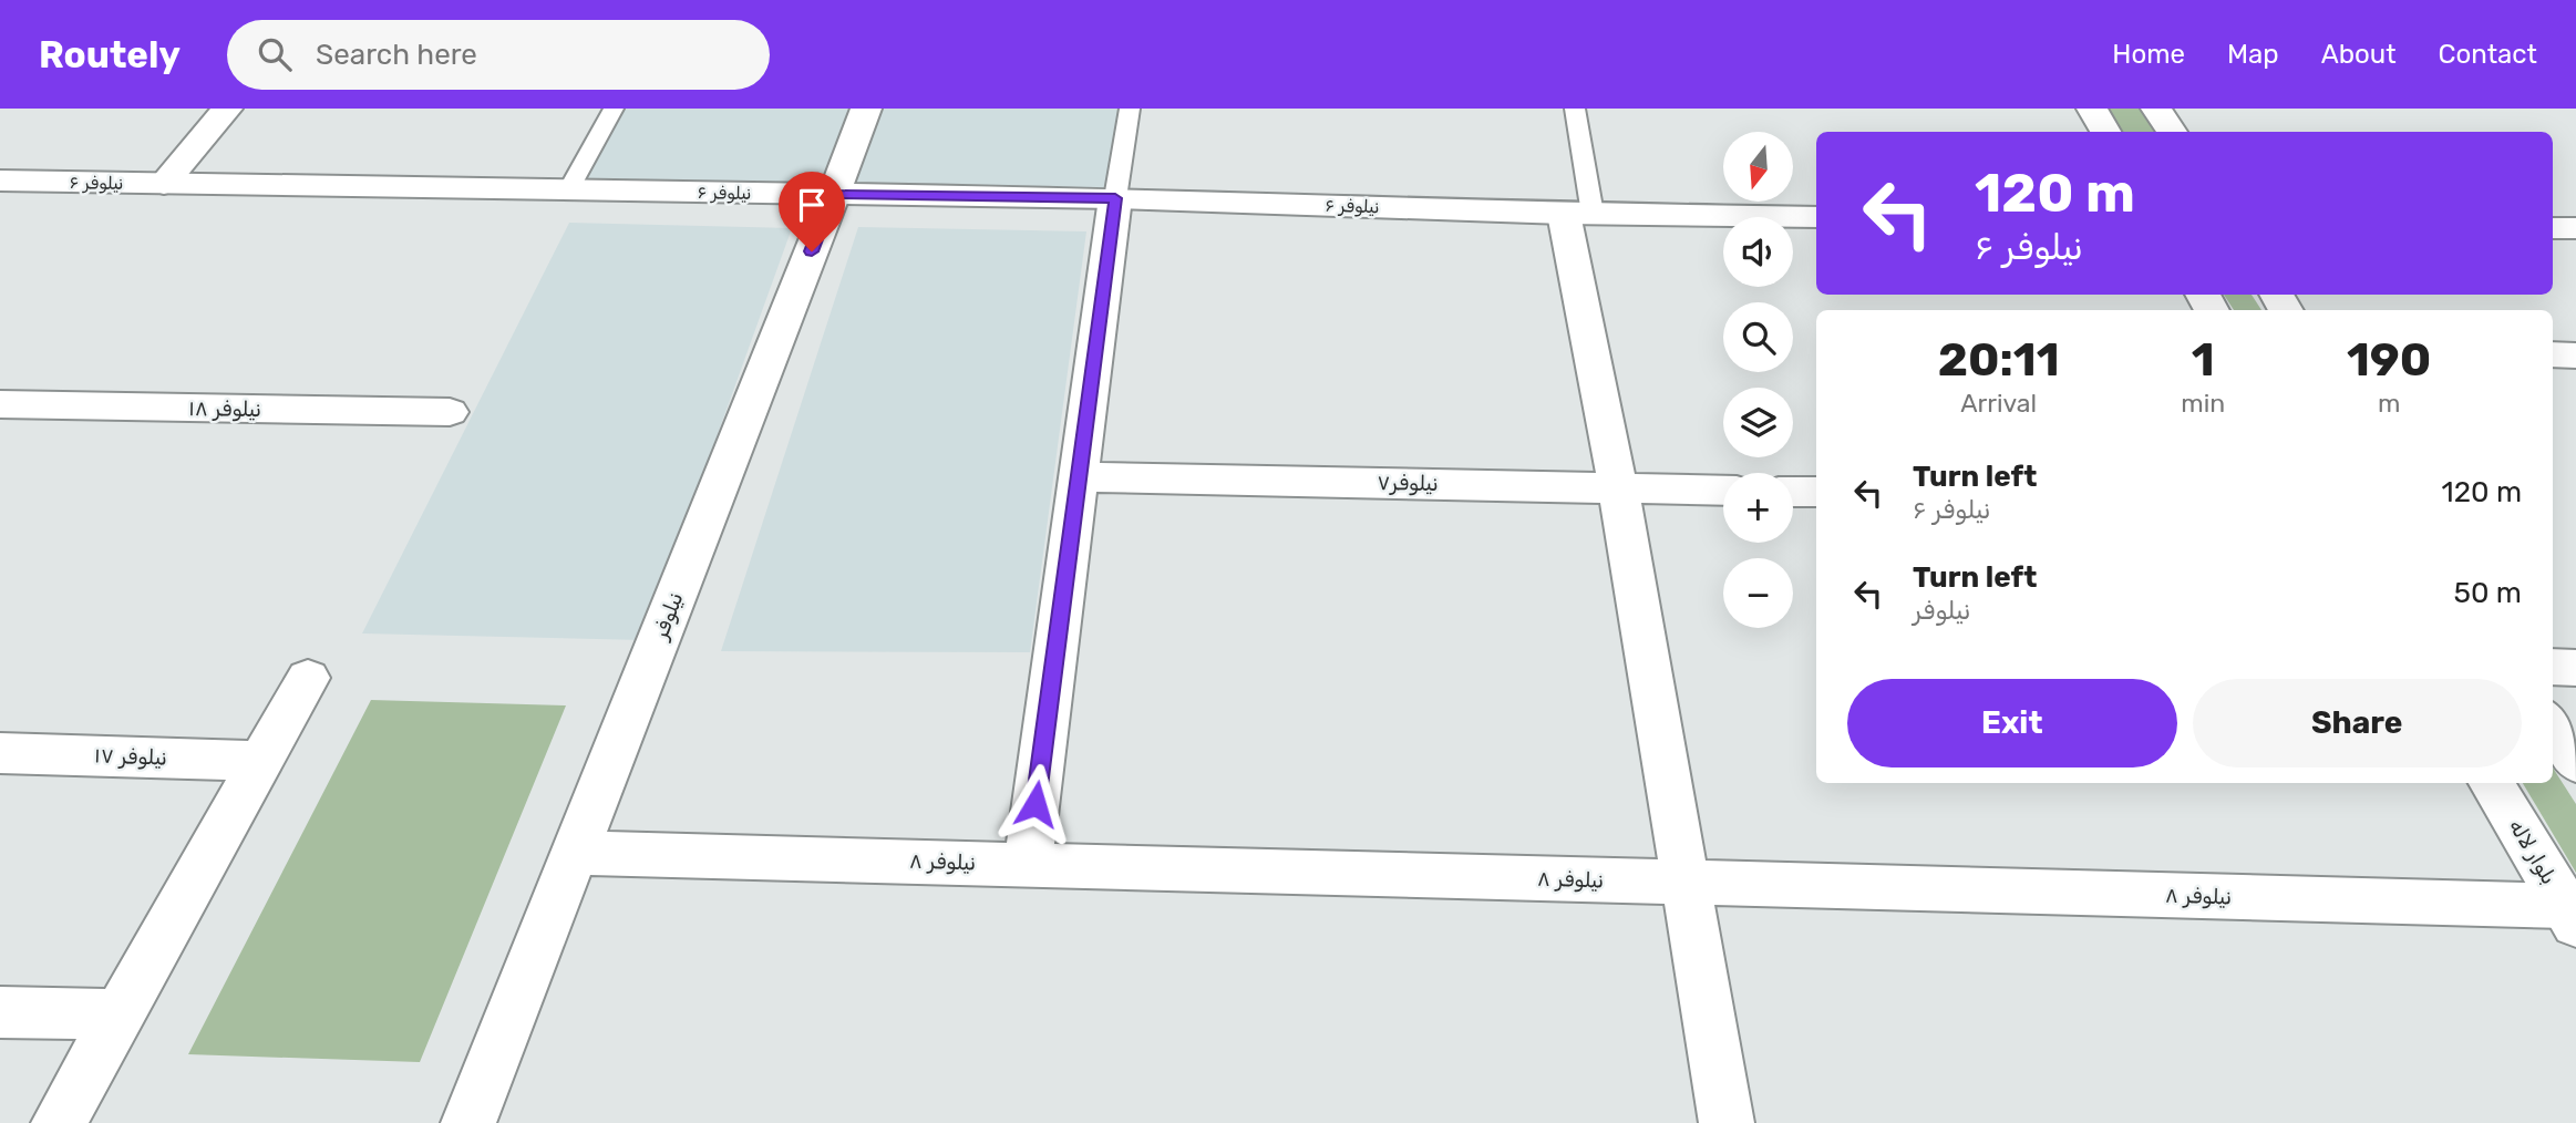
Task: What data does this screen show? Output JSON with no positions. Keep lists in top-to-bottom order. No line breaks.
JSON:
{"streets":{"street":["نیلوفر ۶","نیلوفر ۱۸","نیلوفر۷","نیلوفر","نیلوفر ۱۷","بلوار لاله","نیلوفر ۸"]},"crossings":[["نیلوفر ۶","نیلوفر"],["نیلوفر","نیلوفر ۸"],["بلوار لاله","نیلوفر ۸"]],"north":"bottom","page":{"header":"Routely","search":"Search here","nav":["Home","Map","About","Contact"],"map_buttons":["+","−"],"turn":["120 m","نیلوفر ۶"],"eta":["20:11","Arrival","1","min","190","m"],"list":[{"name":"Turn left","note":"نیلوفر ۶","value":"120 m"},{"name":"Turn left","note":"نیلوفر","value":"50 m"}],"buttons":["Exit","Share"]}}
